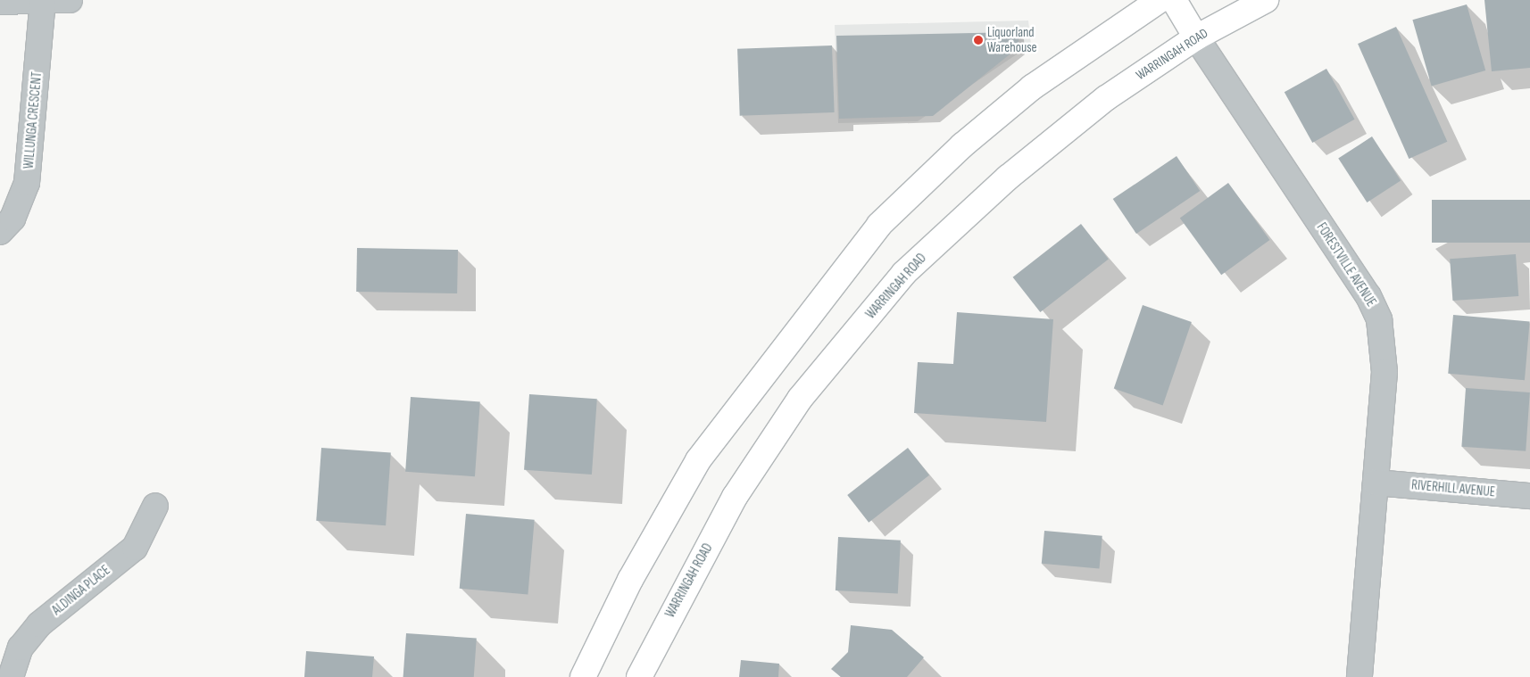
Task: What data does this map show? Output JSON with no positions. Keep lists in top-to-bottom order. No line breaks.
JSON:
{"streets":{"highway":["WARRINGAH ROAD","FORESTVILLE AVENUE"],"street":["WILLUNGA CRESCENT","RIVERHILL AVENUE","ALDINGA PLACE"]},"crossings":[["WARRINGAH ROAD","FORESTVILLE AVENUE"],["FORESTVILLE AVENUE","RIVERHILL AVENUE"]],"places":["Liquorland Warehouse"]}
